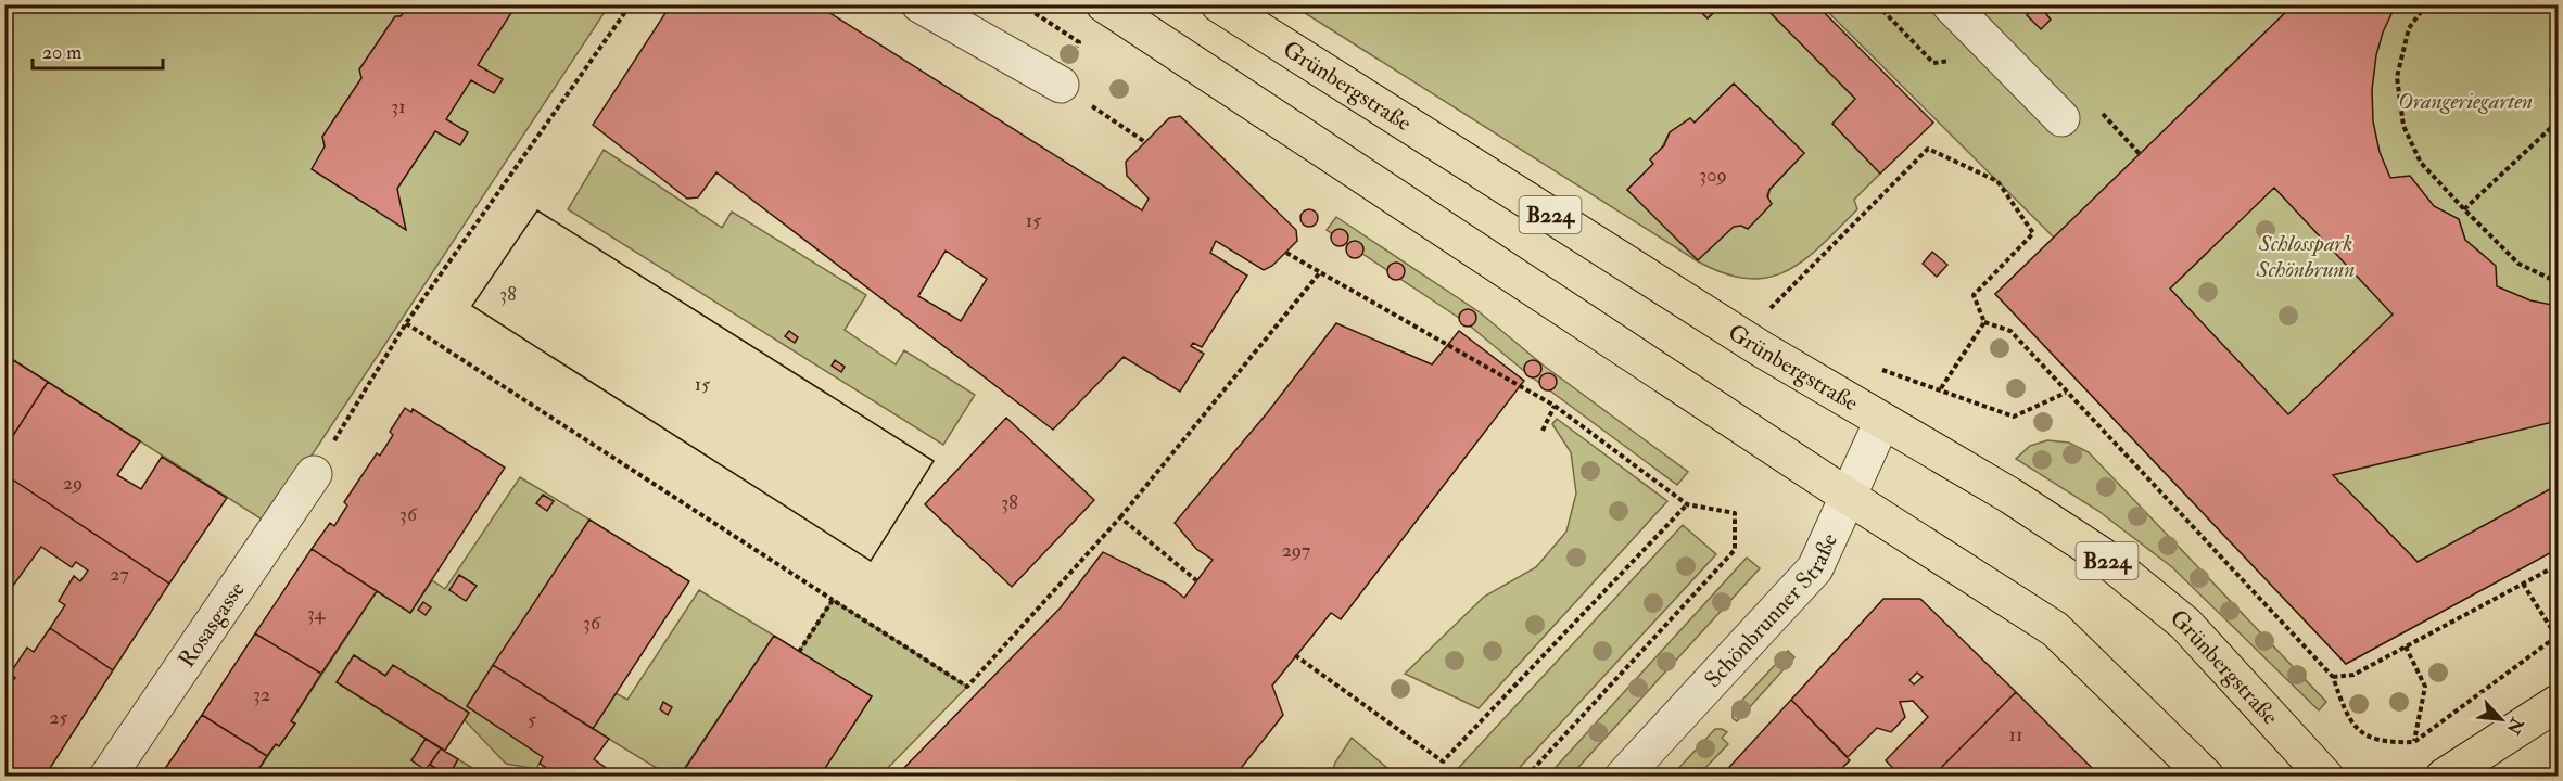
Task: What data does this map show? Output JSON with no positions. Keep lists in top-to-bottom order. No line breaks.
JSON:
{"streets":{"main road":["Grünbergstraße","B224"],"street":["Schönbrunner Straße","Rosasgasse"]},"crossings":[["Grünbergstraße","Schönbrunner Straße"]],"parks":["Orangeriegarten","Schlosspark Schönbrunn"],"house_numbers":["31","309","15","38","15","29","38","36","297","27","34","36","32","25","5","11"],"scale_bar":"20 m","north":"bottom right"}
